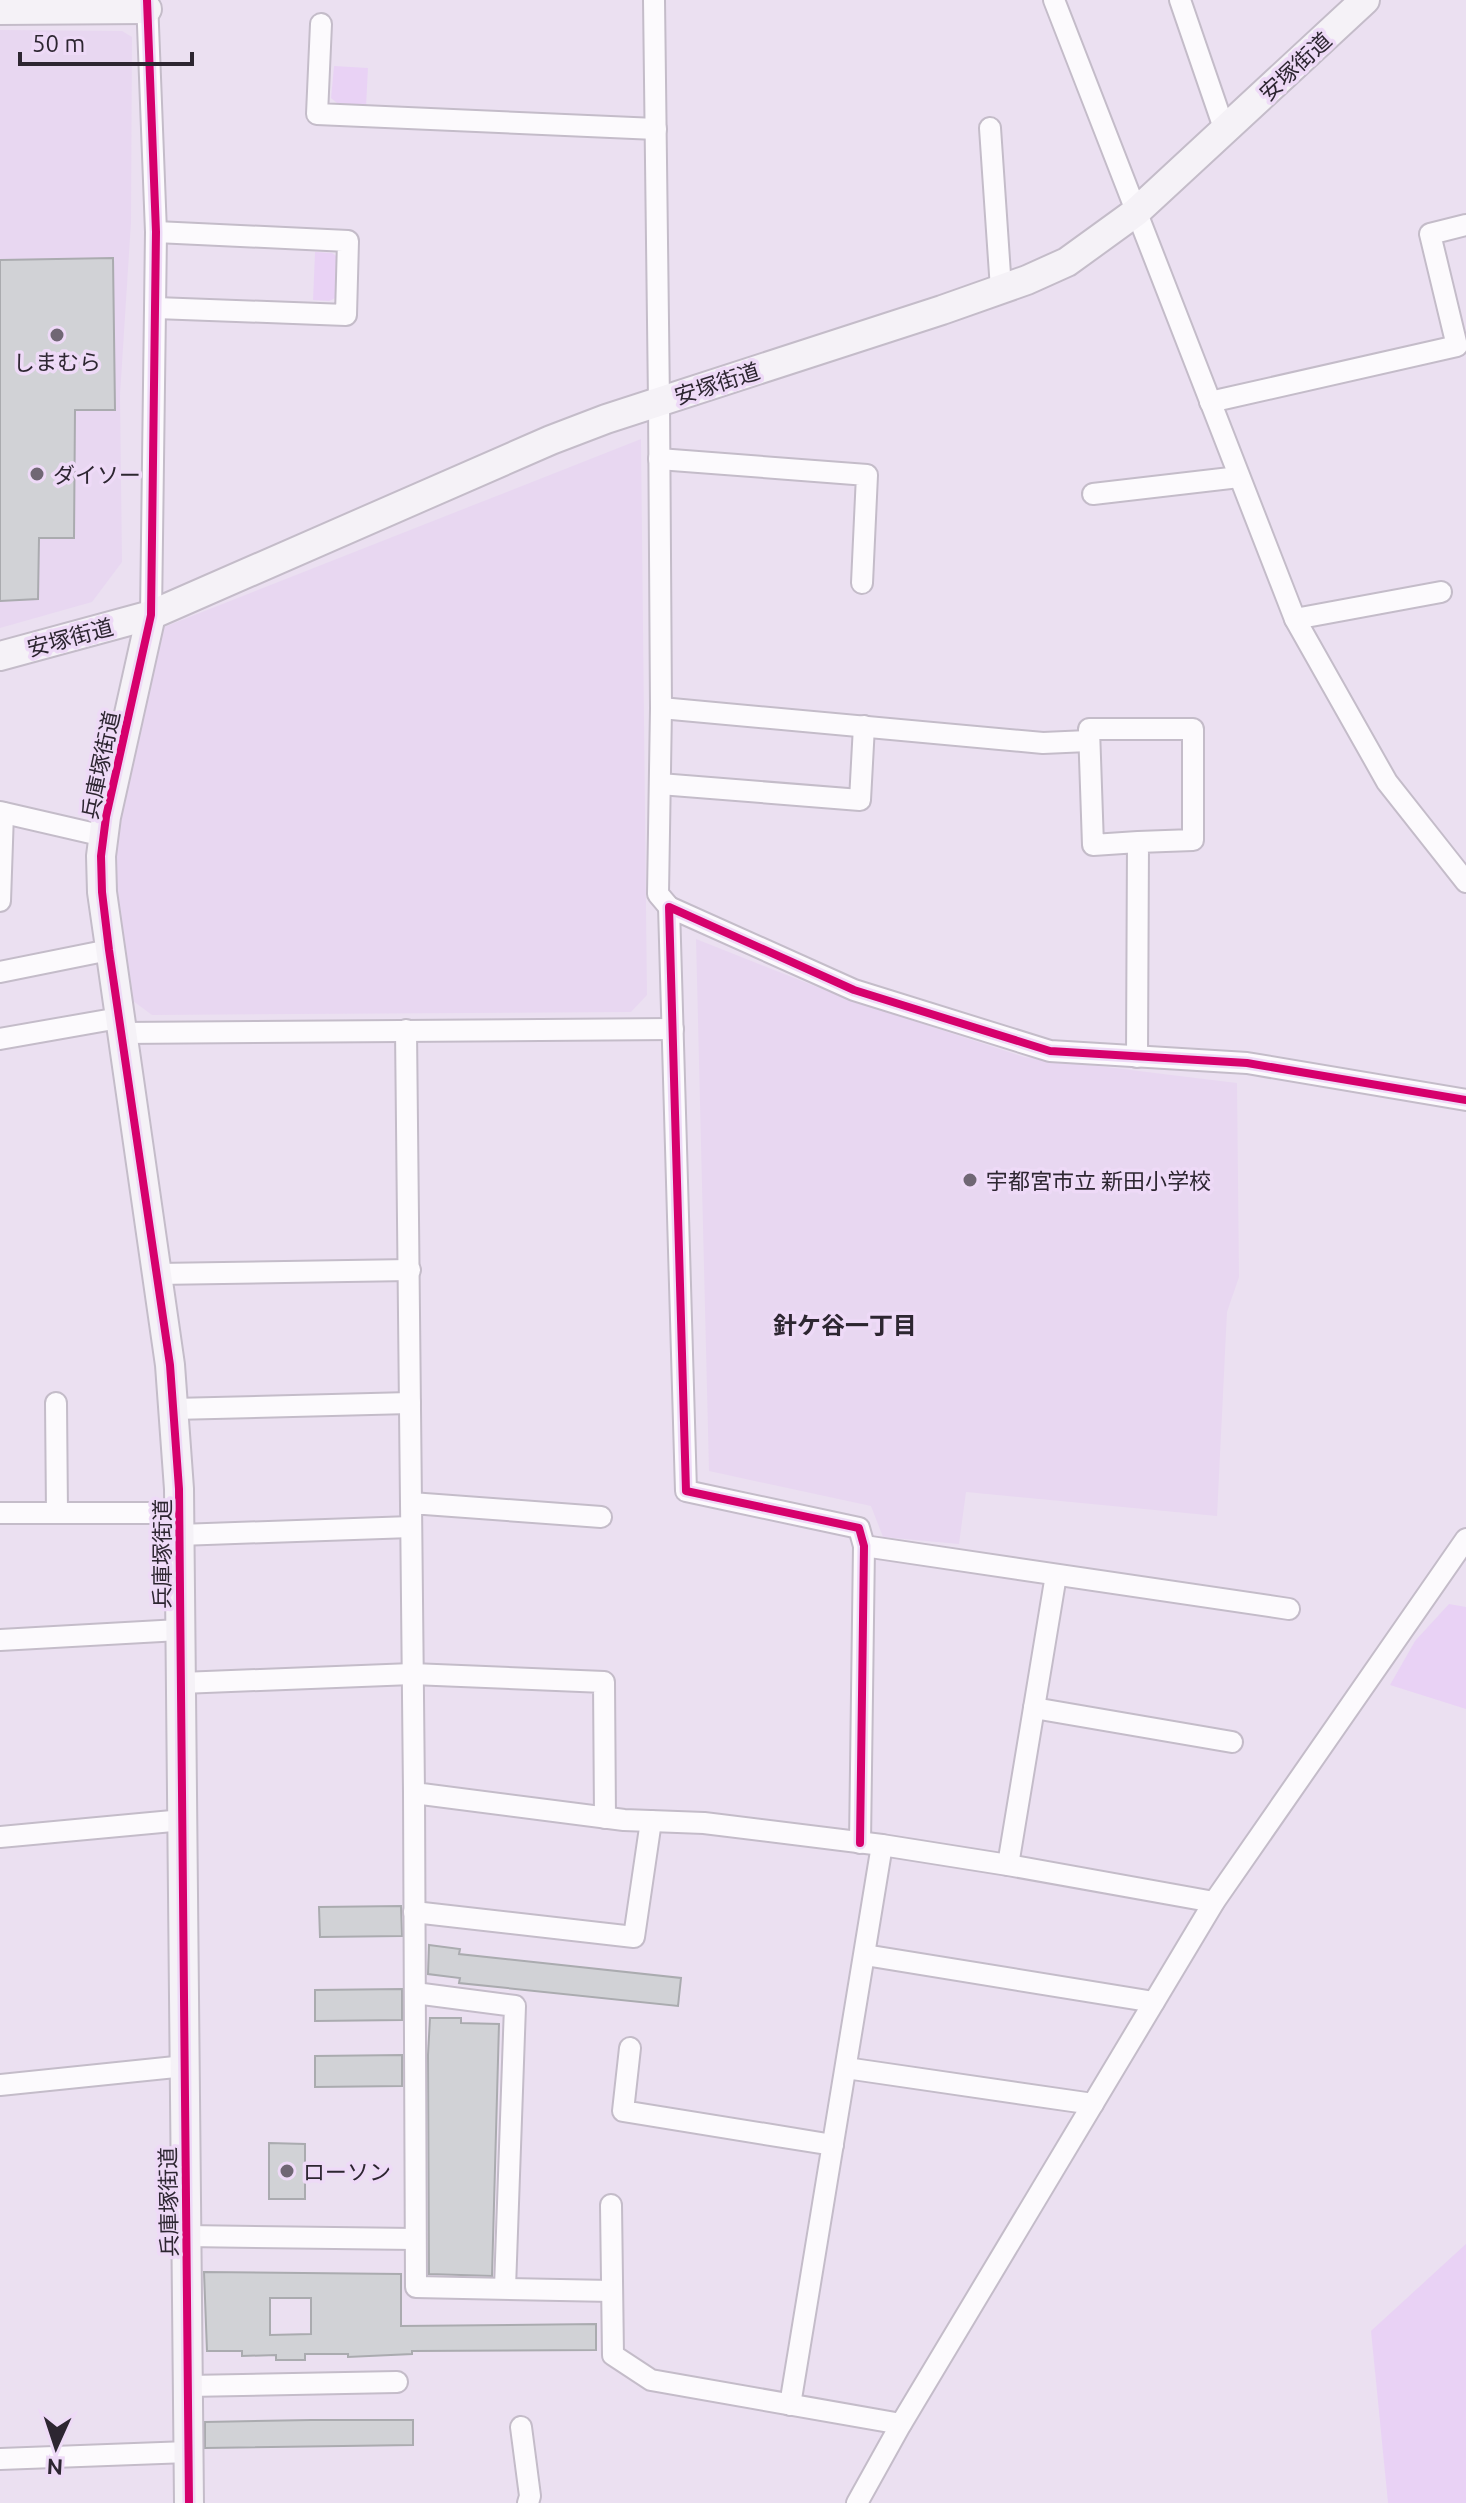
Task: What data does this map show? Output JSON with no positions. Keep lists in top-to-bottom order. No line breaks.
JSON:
{"streets":{"street":["安塚街道","兵庫塚街道"]},"crossings":[["安塚街道","兵庫塚街道"]],"districts":["針ケ谷一丁目"],"places":["しまむら","ダイソー","宇都宮市立 新田小学校","ローソン"],"scale_bar":"50 m","north":"bottom"}
